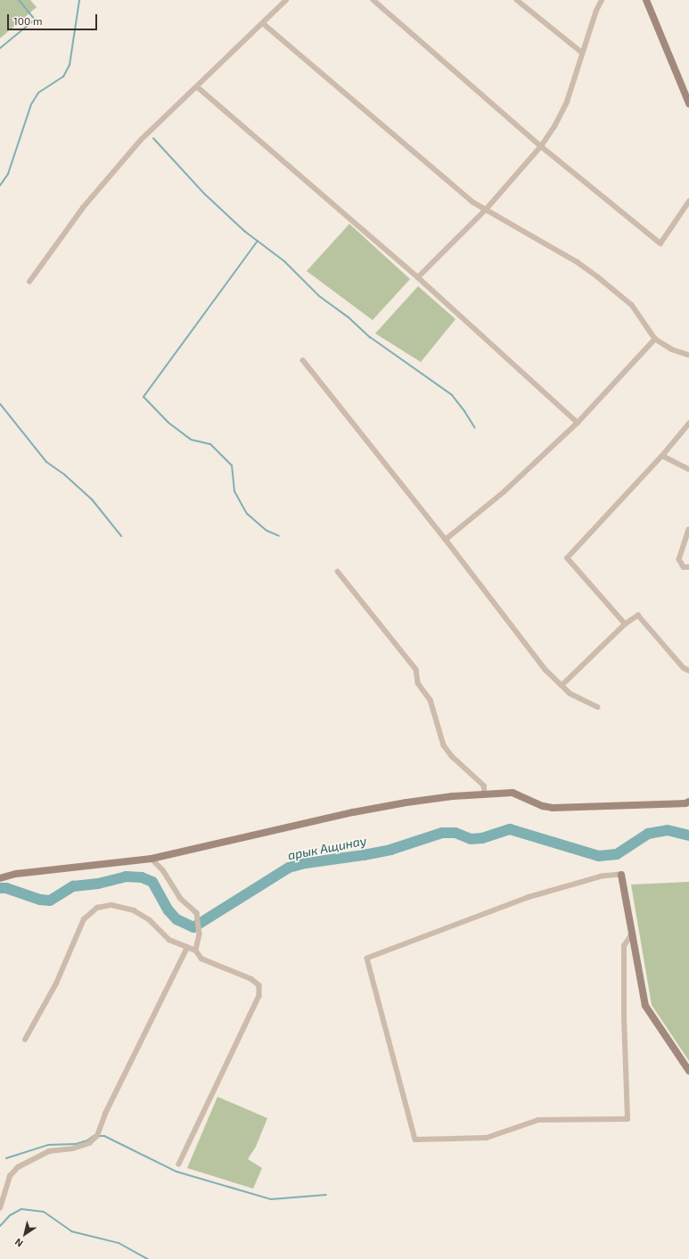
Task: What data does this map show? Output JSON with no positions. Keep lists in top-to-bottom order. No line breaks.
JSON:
{"water":["арык Ащинау"],"scale_bar":"100 m","north":"bottom left"}
